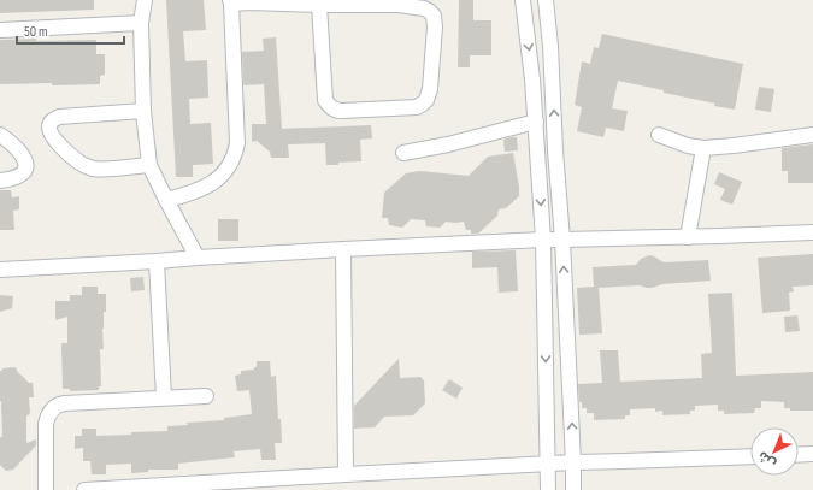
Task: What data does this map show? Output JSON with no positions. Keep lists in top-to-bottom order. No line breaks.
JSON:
{"scale_bar":"50 m","north":"bottom left"}
